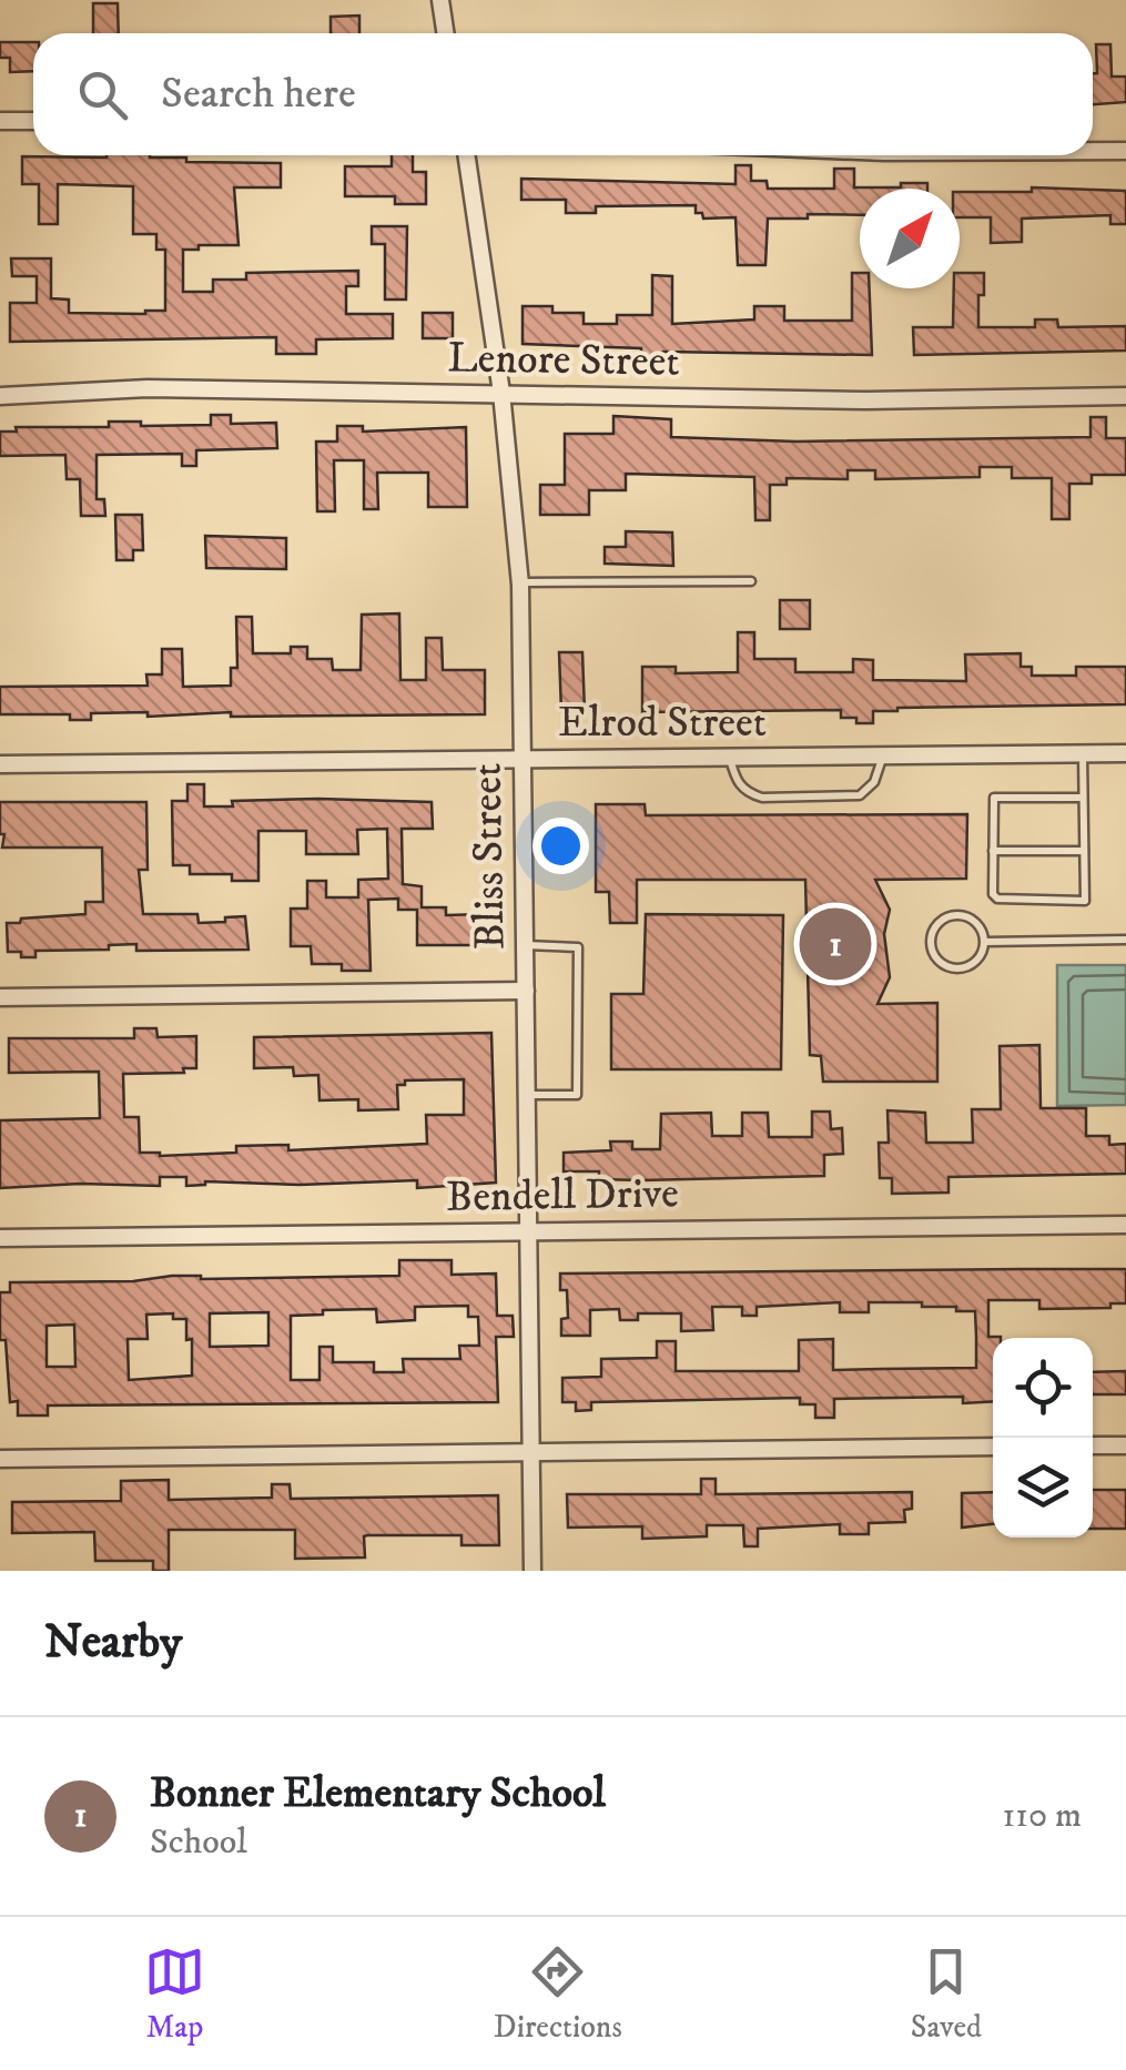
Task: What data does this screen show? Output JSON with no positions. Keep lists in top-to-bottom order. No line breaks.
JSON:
{"streets":{"street":["Lenore Street","Elrod Street","Bliss Street","Bendell Drive"]},"crossings":[["Lenore Street","Bliss Street"],["Elrod Street","Bliss Street"],["Bliss Street","Bendell Drive"]],"north":"top right","page":{"search":"Search here","pins":"1","heading":"Nearby","list":[{"mark":"1","name":"Bonner Elementary School","note":"School","value":"110 m"}],"nav":["Map","Directions","Saved"]}}
